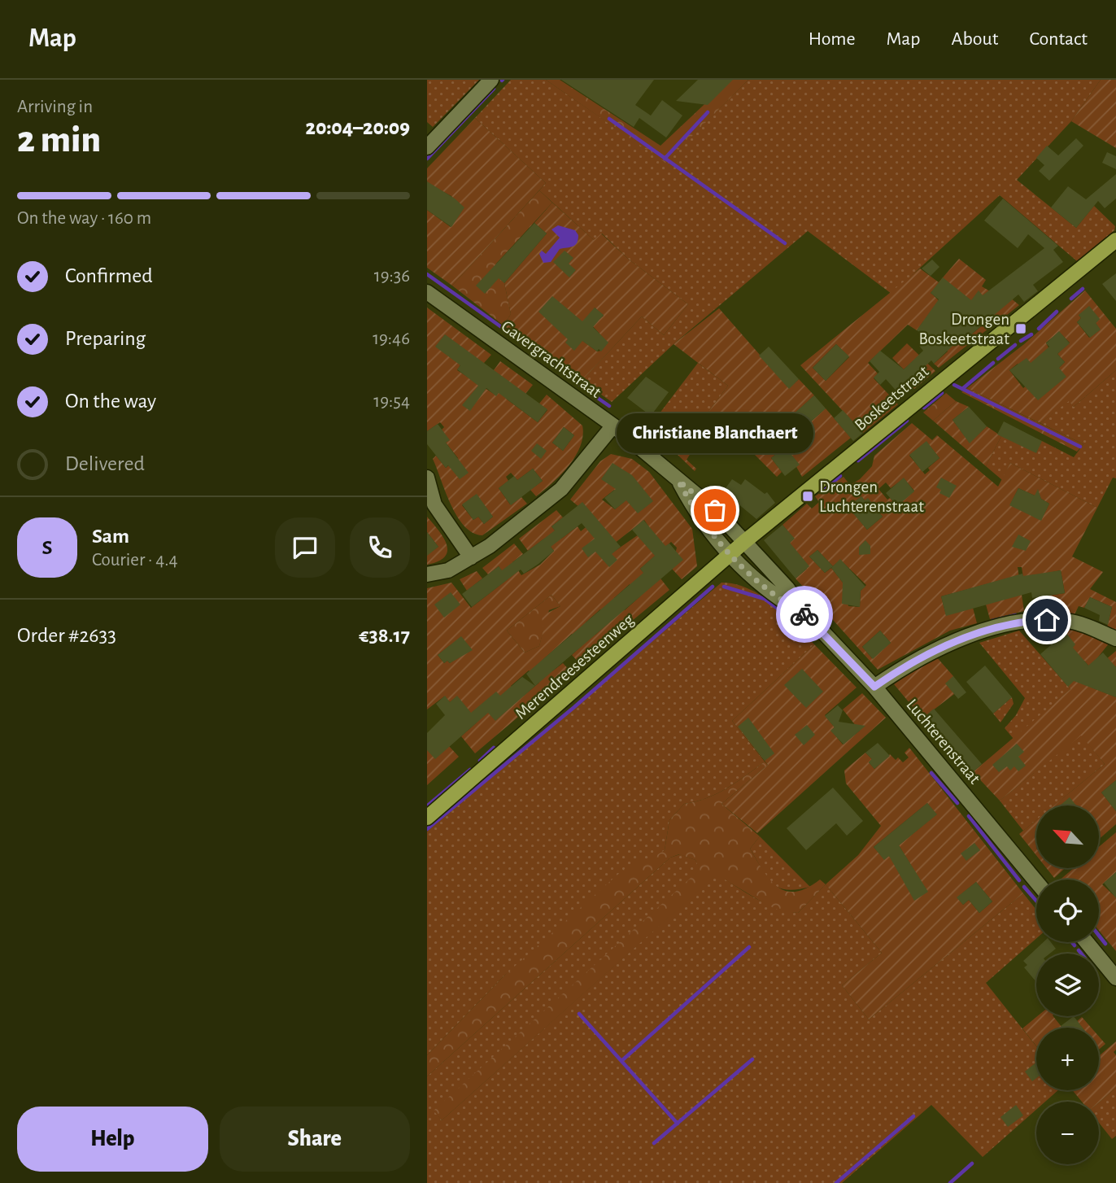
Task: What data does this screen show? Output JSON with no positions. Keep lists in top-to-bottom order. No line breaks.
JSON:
{"streets":{"main road":["Boskeetstraat","Merendreesesteenweg"],"street":["Gavergrachtstraat","Luchterenstraat"]},"crossings":[["Gavergrachtstraat","Boskeetstraat"],["Gavergrachtstraat","Merendreesesteenweg"],["Gavergrachtstraat","Luchterenstraat"],["Boskeetstraat","Merendreesesteenweg"],["Boskeetstraat","Luchterenstraat"],["Merendreesesteenweg","Luchterenstraat"]],"places":{"transit":["Drongen Boskeetstraat","Drongen Luchterenstraat"],"other":["Christiane Blanchaert"]},"north":"top left","page":{"header":"Map","nav":["Home","Map","About","Contact"],"heading":["2 min","Arriving in","20:04–20:09"],"panel":["Sam","Courier · 4.4","Order #2633","€38.17"],"bar":"On the way · 160 m","list":[["Confirmed","19:36"],["Preparing","19:46"],["On the way","19:54"],"Delivered"],"bubble":"Christiane Blanchaert","round":"S","map_buttons":["+","−"],"buttons":["Help","Share"]}}
